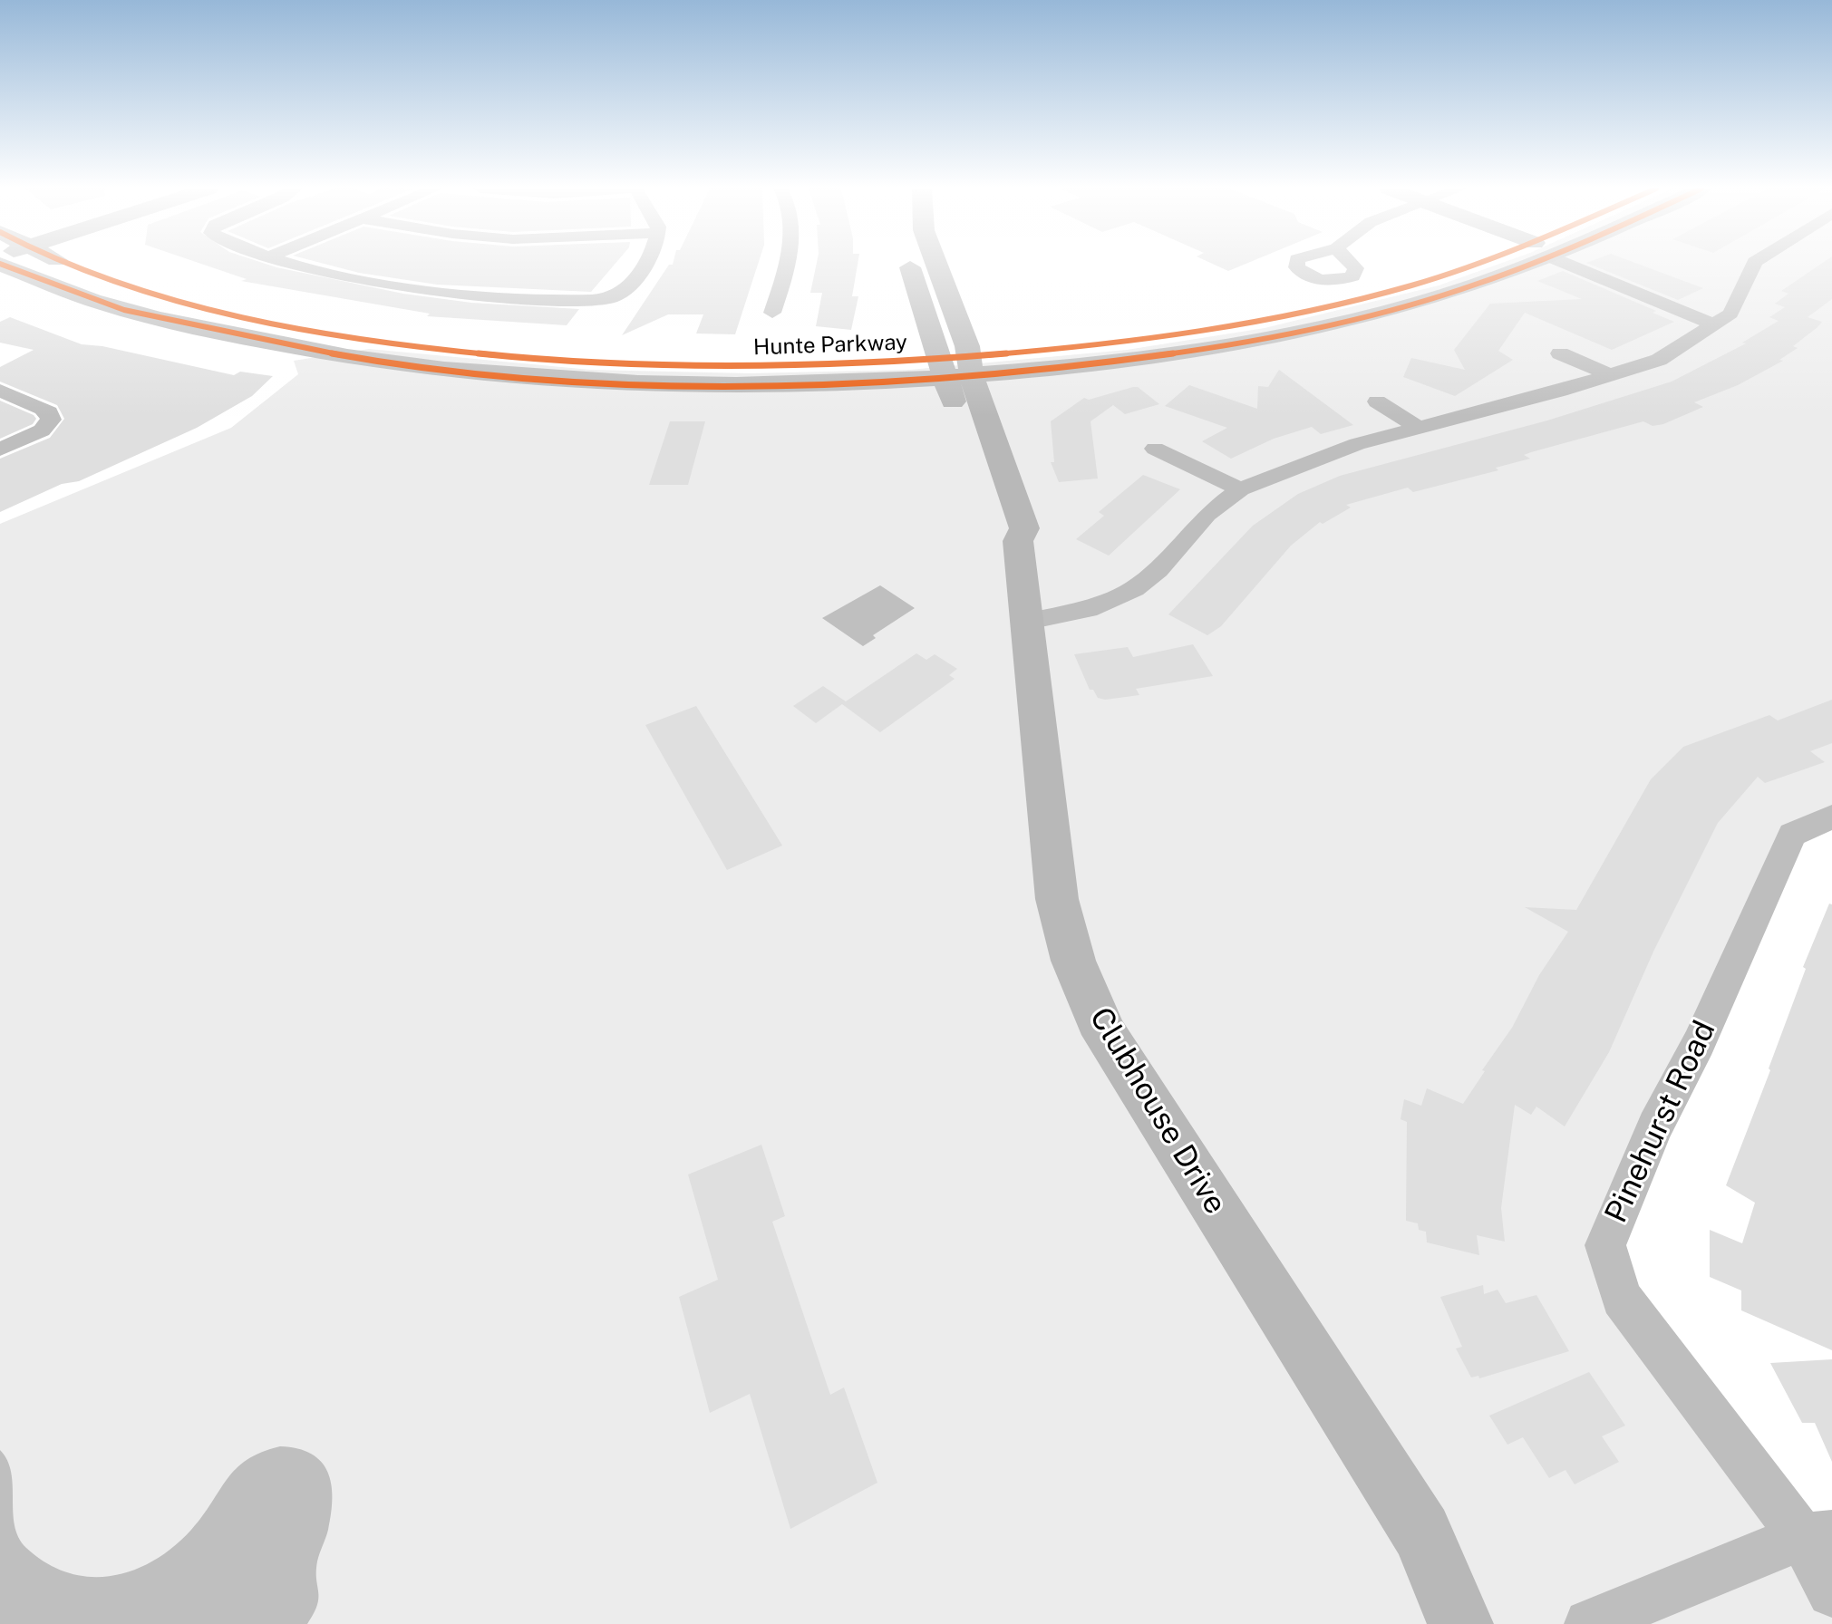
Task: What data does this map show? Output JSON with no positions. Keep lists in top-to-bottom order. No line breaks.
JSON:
{"streets":{"main road":["Hunte Parkway","Clubhouse Drive"],"street":["Pinehurst Road"]},"crossings":[["Hunte Parkway","Clubhouse Drive"]]}
